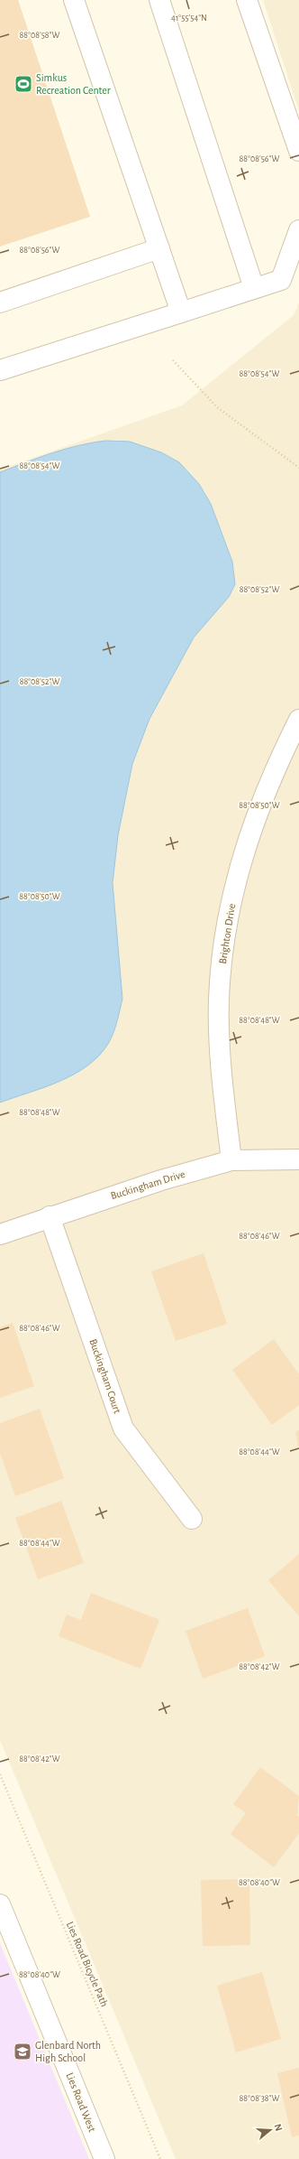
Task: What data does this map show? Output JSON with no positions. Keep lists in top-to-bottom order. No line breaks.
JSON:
{"streets":{"street":["Brighton Drive","Buckingham Drive","Buckingham Court","Lies Road West"],"path":["Lies Road Bicycle Path"]},"crossings":[["Brighton Drive","Buckingham Drive"],["Buckingham Drive","Buckingham Court"]],"places":{"sports":["Simkus Recreation Center"],"school or university":["Glenbard North High School"]},"north":"right","coordinates":["41°55'54\"N","88°08'58\"W","88°08'56\"W","88°08'54\"W","88°08'52\"W","88°08'50\"W","88°08'48\"W","88°08'46\"W","88°08'44\"W","88°08'42\"W","88°08'40\"W","88°08'38\"W"]}
